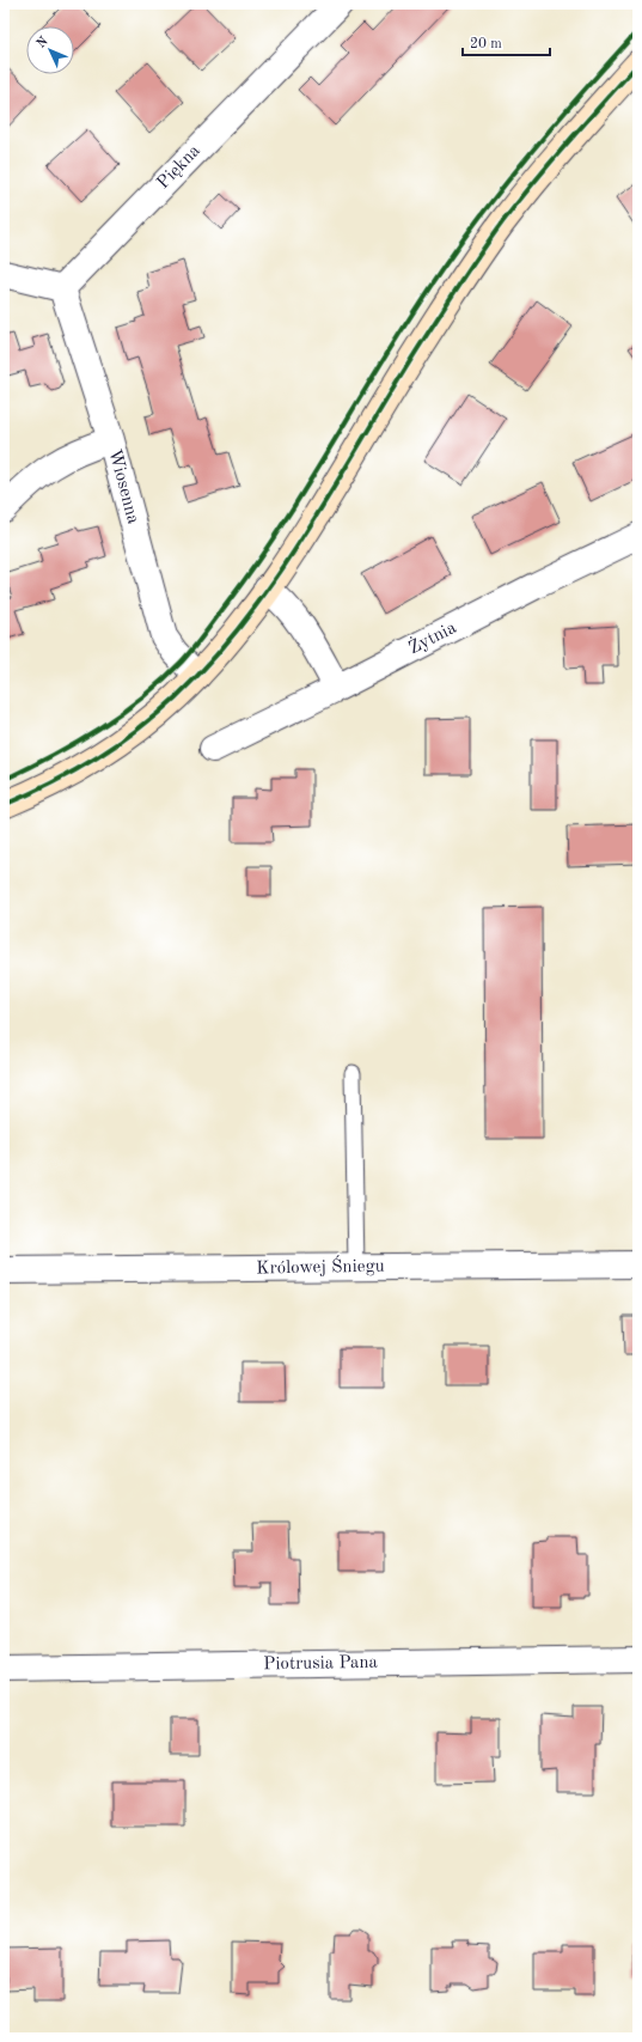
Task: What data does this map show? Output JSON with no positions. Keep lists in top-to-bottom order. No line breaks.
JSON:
{"streets":{"street":["Piękna","Wiosenna","Żytnia","Królowej Śniegu","Piotrusia Pana"]},"crossings":[["Piękna","Wiosenna"]],"scale_bar":"20 m","north":"top left"}
